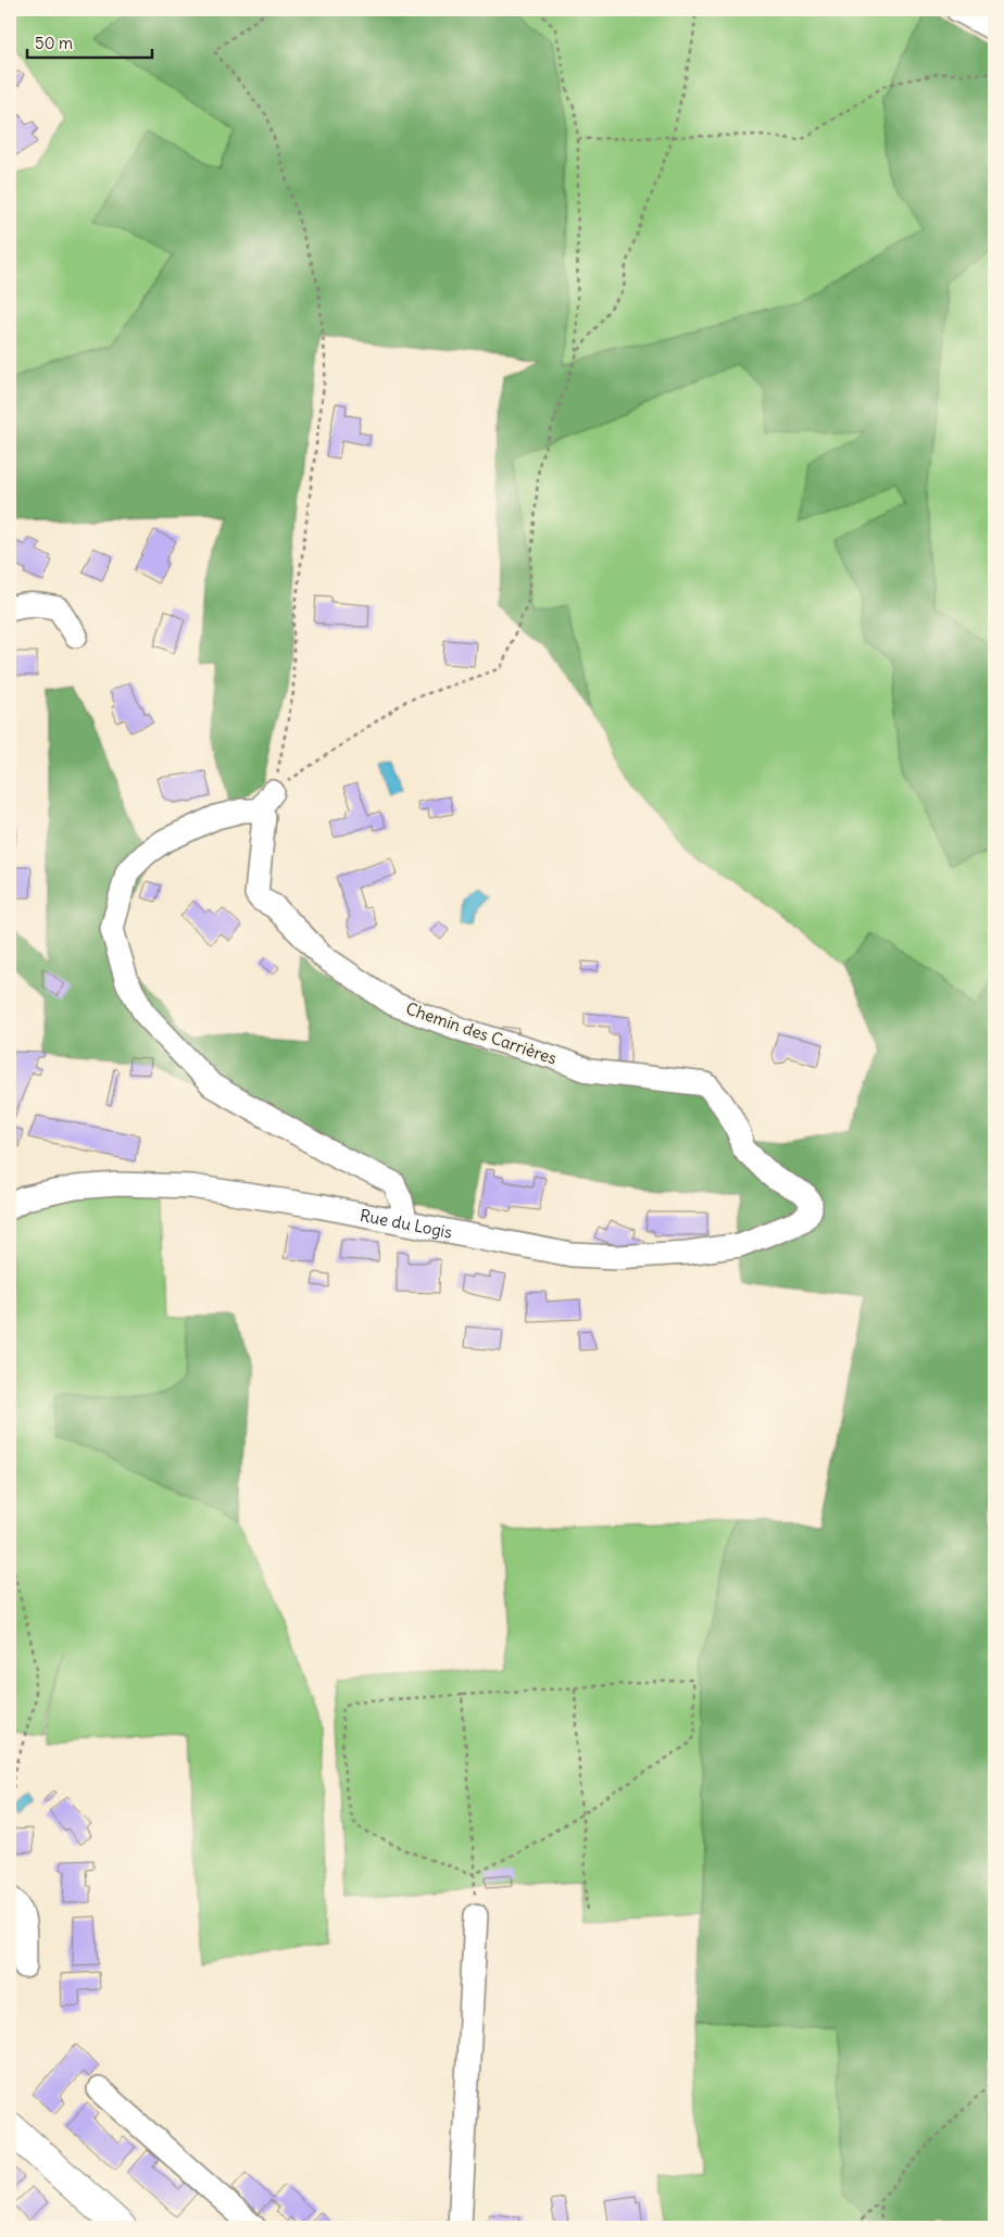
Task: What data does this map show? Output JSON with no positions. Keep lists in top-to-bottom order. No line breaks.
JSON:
{"streets":{"street":["Chemin des Carrières","Rue du Logis"]},"crossings":[["Chemin des Carrières","Rue du Logis"]],"scale_bar":"50 m"}
